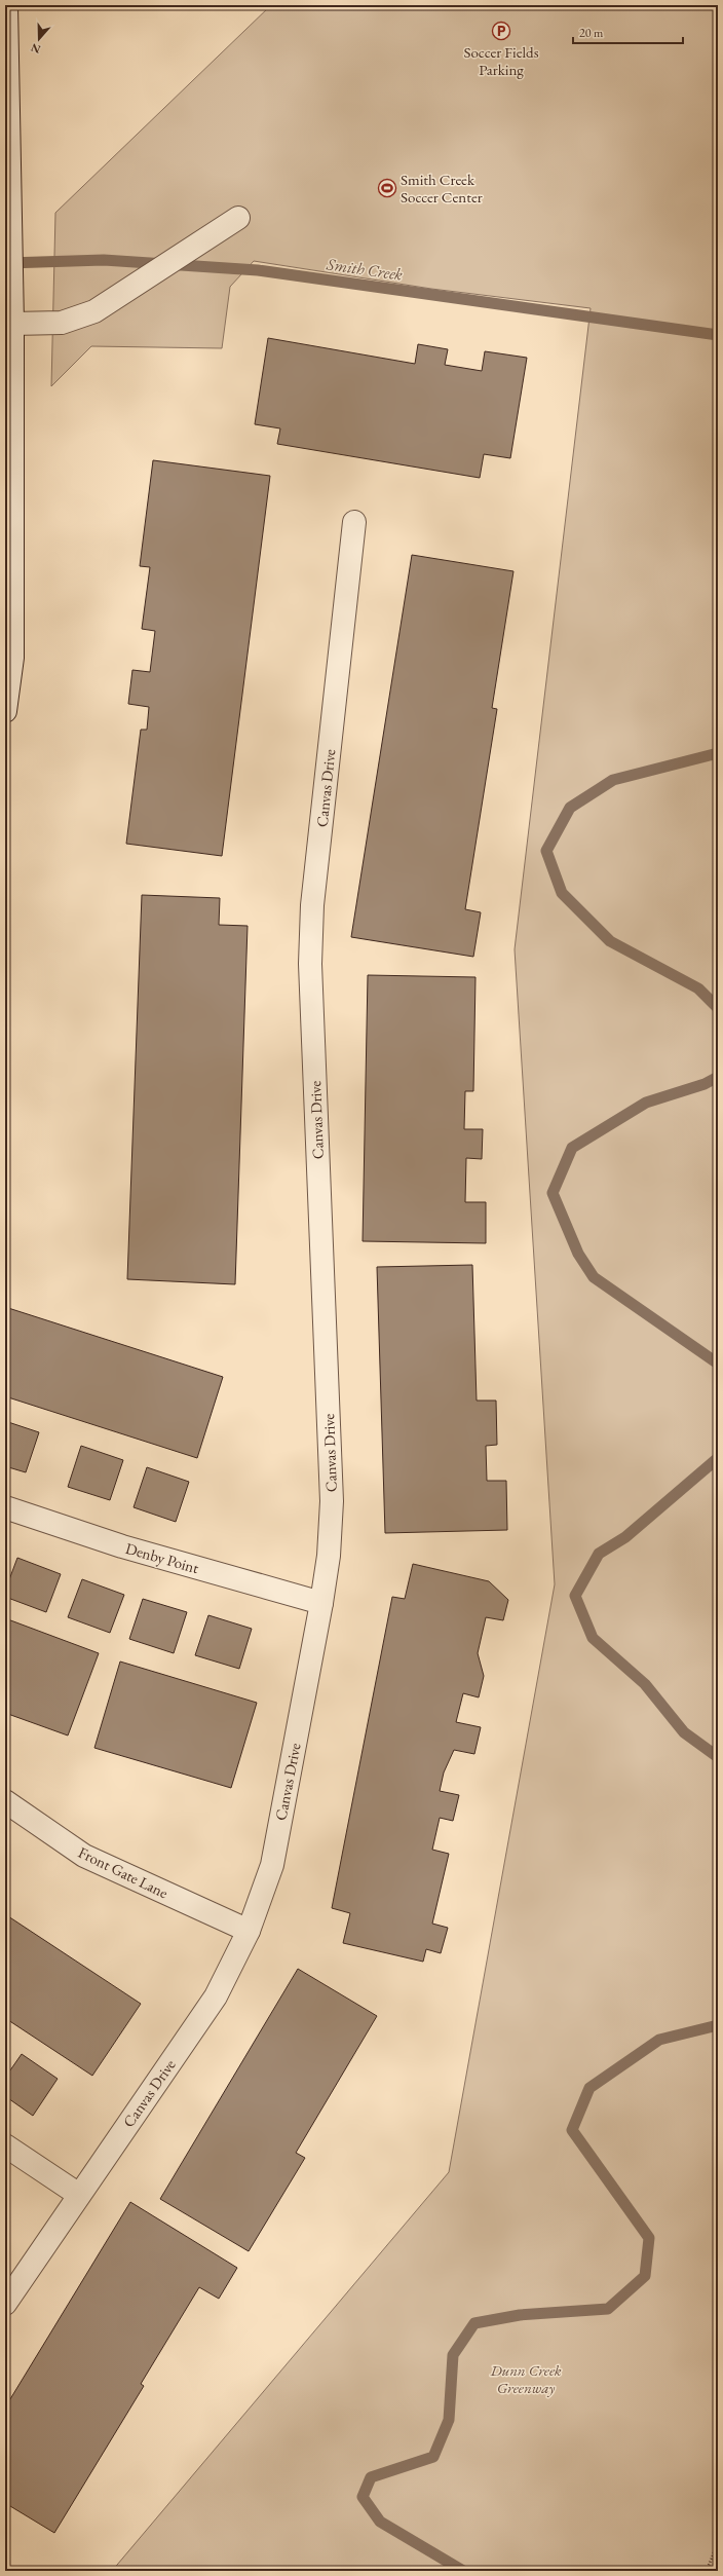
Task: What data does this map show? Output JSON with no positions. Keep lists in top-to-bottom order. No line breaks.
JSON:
{"streets":{"street":["Canvas Drive","Denby Point","Front Gate Lane"]},"crossings":[["Canvas Drive","Denby Point"],["Canvas Drive","Front Gate Lane"]],"water":["Smith Creek"],"parks":["Dunn Creek Greenway"],"places":{"parking":["Soccer Fields Parking"],"sports":["Smith Creek Soccer Center"]},"scale_bar":"20 m","north":"bottom"}
